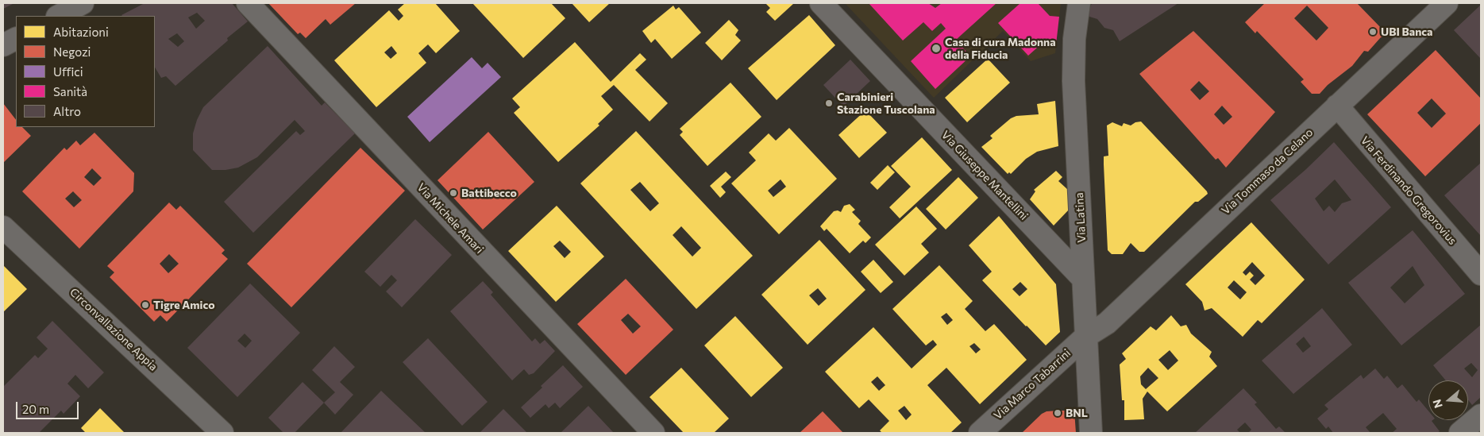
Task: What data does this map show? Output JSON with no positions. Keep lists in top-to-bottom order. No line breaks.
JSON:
{"streets":{"street":["Via Tommaso da Celano","Via Giuseppe Mantellini","Via Ferdinando Gregorovius","Via Latina","Via Michele Amari","Circonvallazione Appia","Via Marco Tabarrini"]},"crossings":[["Via Tommaso da Celano","Via Ferdinando Gregorovius"],["Via Tommaso da Celano","Via Latina"],["Via Tommaso da Celano","Via Marco Tabarrini"],["Via Giuseppe Mantellini","Via Latina"],["Via Latina","Via Marco Tabarrini"]],"places":["UBI Banca","Casa di cura Madonna della Fiducia","Carabinieri Stazione Tuscolana","Battibecco","Tigre Amico","BNL"],"legend":["Abitazioni","Negozi","Uffici","Sanità","Altro"],"scale_bar":"20 m","north":"left"}
